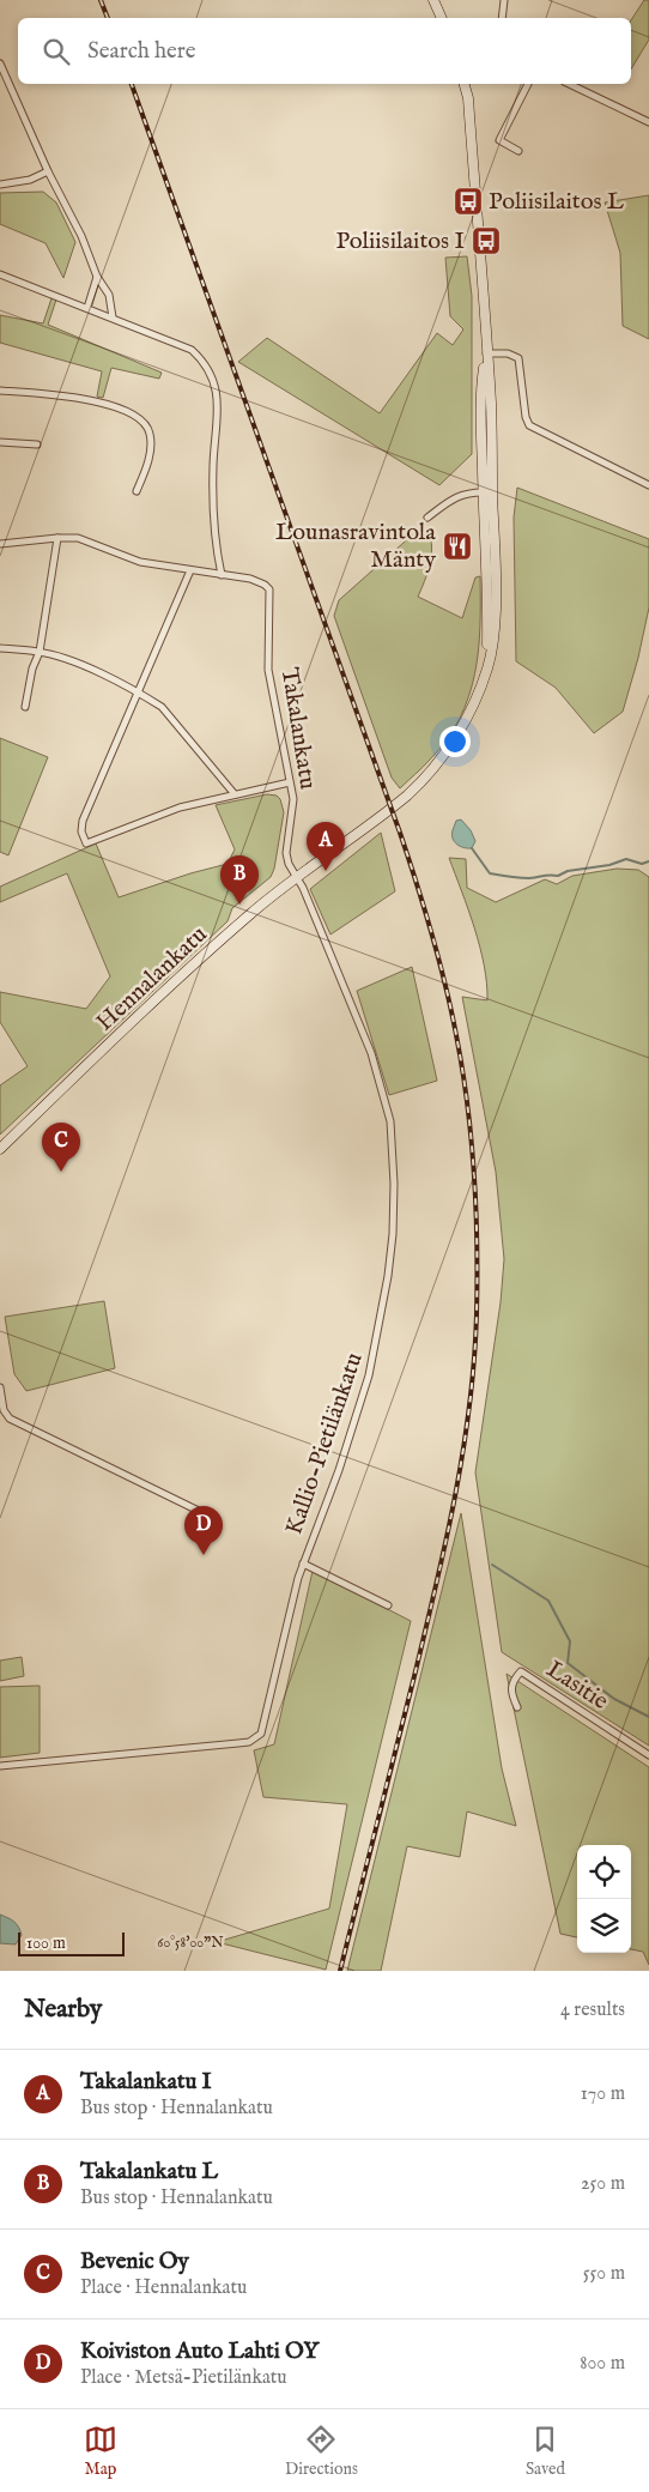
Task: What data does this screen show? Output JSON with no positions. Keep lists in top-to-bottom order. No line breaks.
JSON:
{"streets":{"street":["Takalankatu","Hennalankatu","Kallio-Pietilänkatu","Lasitie"]},"crossings":[["Takalankatu","Hennalankatu"],["Takalankatu","Kallio-Pietilänkatu"],["Hennalankatu","Kallio-Pietilänkatu"]],"places":{"bus stop":["Poliisilaitos L","Poliisilaitos I"],"restaurant":["Lounasravintola Mänty"]},"scale_bar":"100 m","page":{"search":"Search here","pins":["A","B","C","D"],"scale":"100 m","heading":["Nearby","4 results"],"list":[{"mark":"A","name":"Takalankatu I","note":"Bus stop · Hennalankatu","value":"170 m"},{"mark":"B","name":"Takalankatu L","note":"Bus stop · Hennalankatu","value":"250 m"},{"mark":"C","name":"Bevenic Oy","note":"Place · Hennalankatu","value":"550 m"},{"mark":"D","name":"Koiviston Auto Lahti OY","note":"Place · Metsä-Pietilänkatu","value":"800 m"}],"nav":["Map","Directions","Saved"]},"coordinates":["60°58'00\"N"]}
